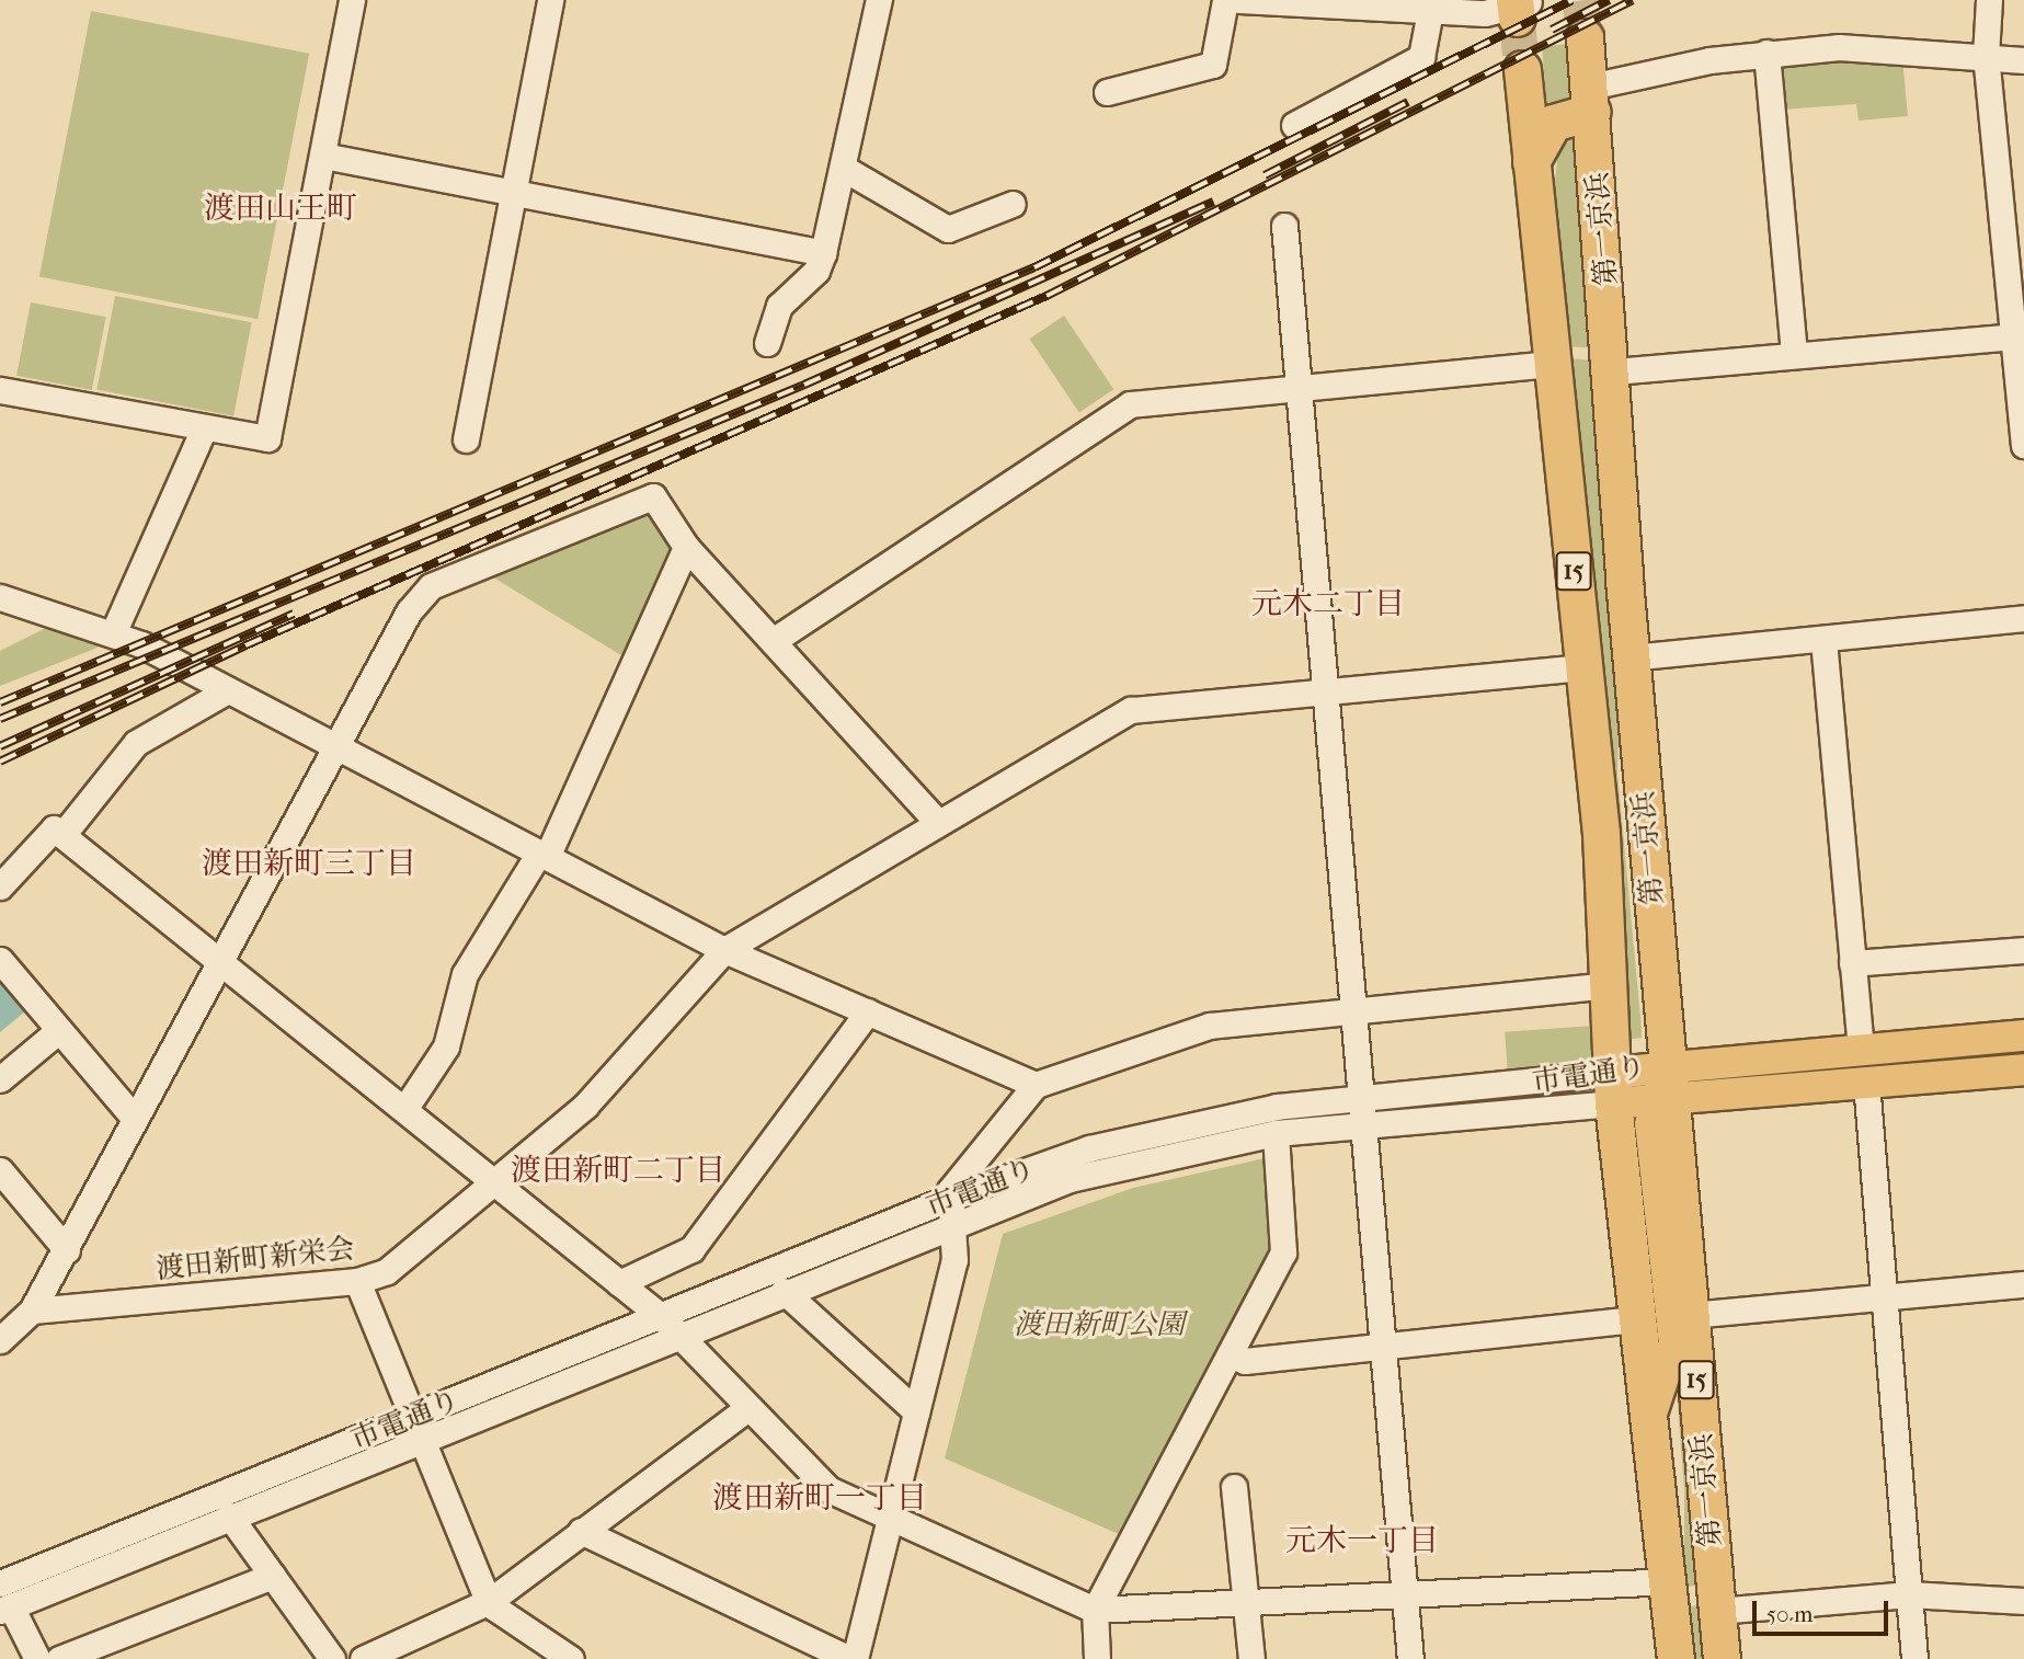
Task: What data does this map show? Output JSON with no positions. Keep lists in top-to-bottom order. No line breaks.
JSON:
{"streets":{"highway":["第一京浜","15"],"main road":["市電通り"],"street":["渡田新町新栄会"]},"crossings":[["第一京浜","市電通り"],["第一京浜","渡田新町新栄会"]],"districts":["渡田山王町","元木二丁目","渡田新町三丁目","渡田新町二丁目","渡田新町一丁目","元木一丁目"],"parks":["渡田新町公園"],"scale_bar":"50 m"}
